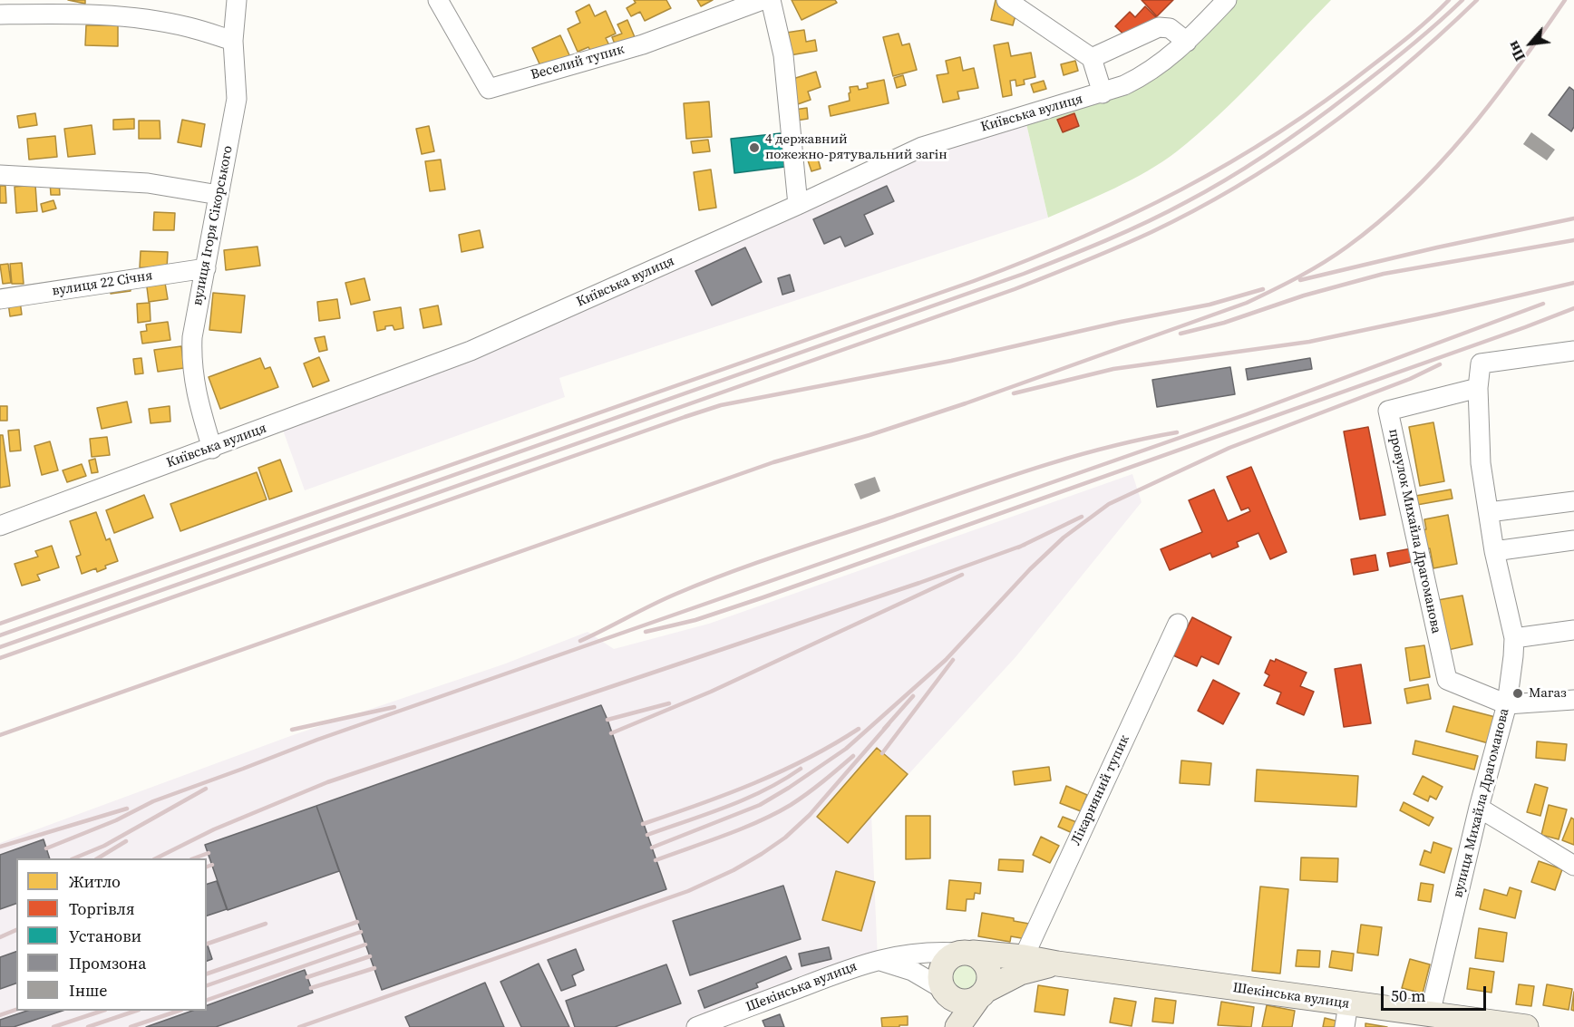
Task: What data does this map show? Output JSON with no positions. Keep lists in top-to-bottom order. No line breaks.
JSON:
{"streets":{"main road":["Шекінська вулиця"],"street":["Веселий тупик","Київська вулиця","вулиця Ігоря Сікорського","вулиця 22 Січня","провулок Михайла Драгоманова","Лікарняний тупик","вулиця Михайла Драгоманова"]},"crossings":[["Київська вулиця","вулиця Ігоря Сікорського"],["вулиця Ігоря Сікорського","вулиця 22 Січня"],["провулок Михайла Драгоманова","вулиця Михайла Драгоманова"],["Лікарняний тупик","Шекінська вулиця"],["вулиця Михайла Драгоманова","Шекінська вулиця"]],"places":["4 державний пожежно-рятувальний загін","Магаз"],"legend":["Житло","Торгівля","Установи","Промзона","Інше"],"scale_bar":"50 m","north":"bottom left"}
